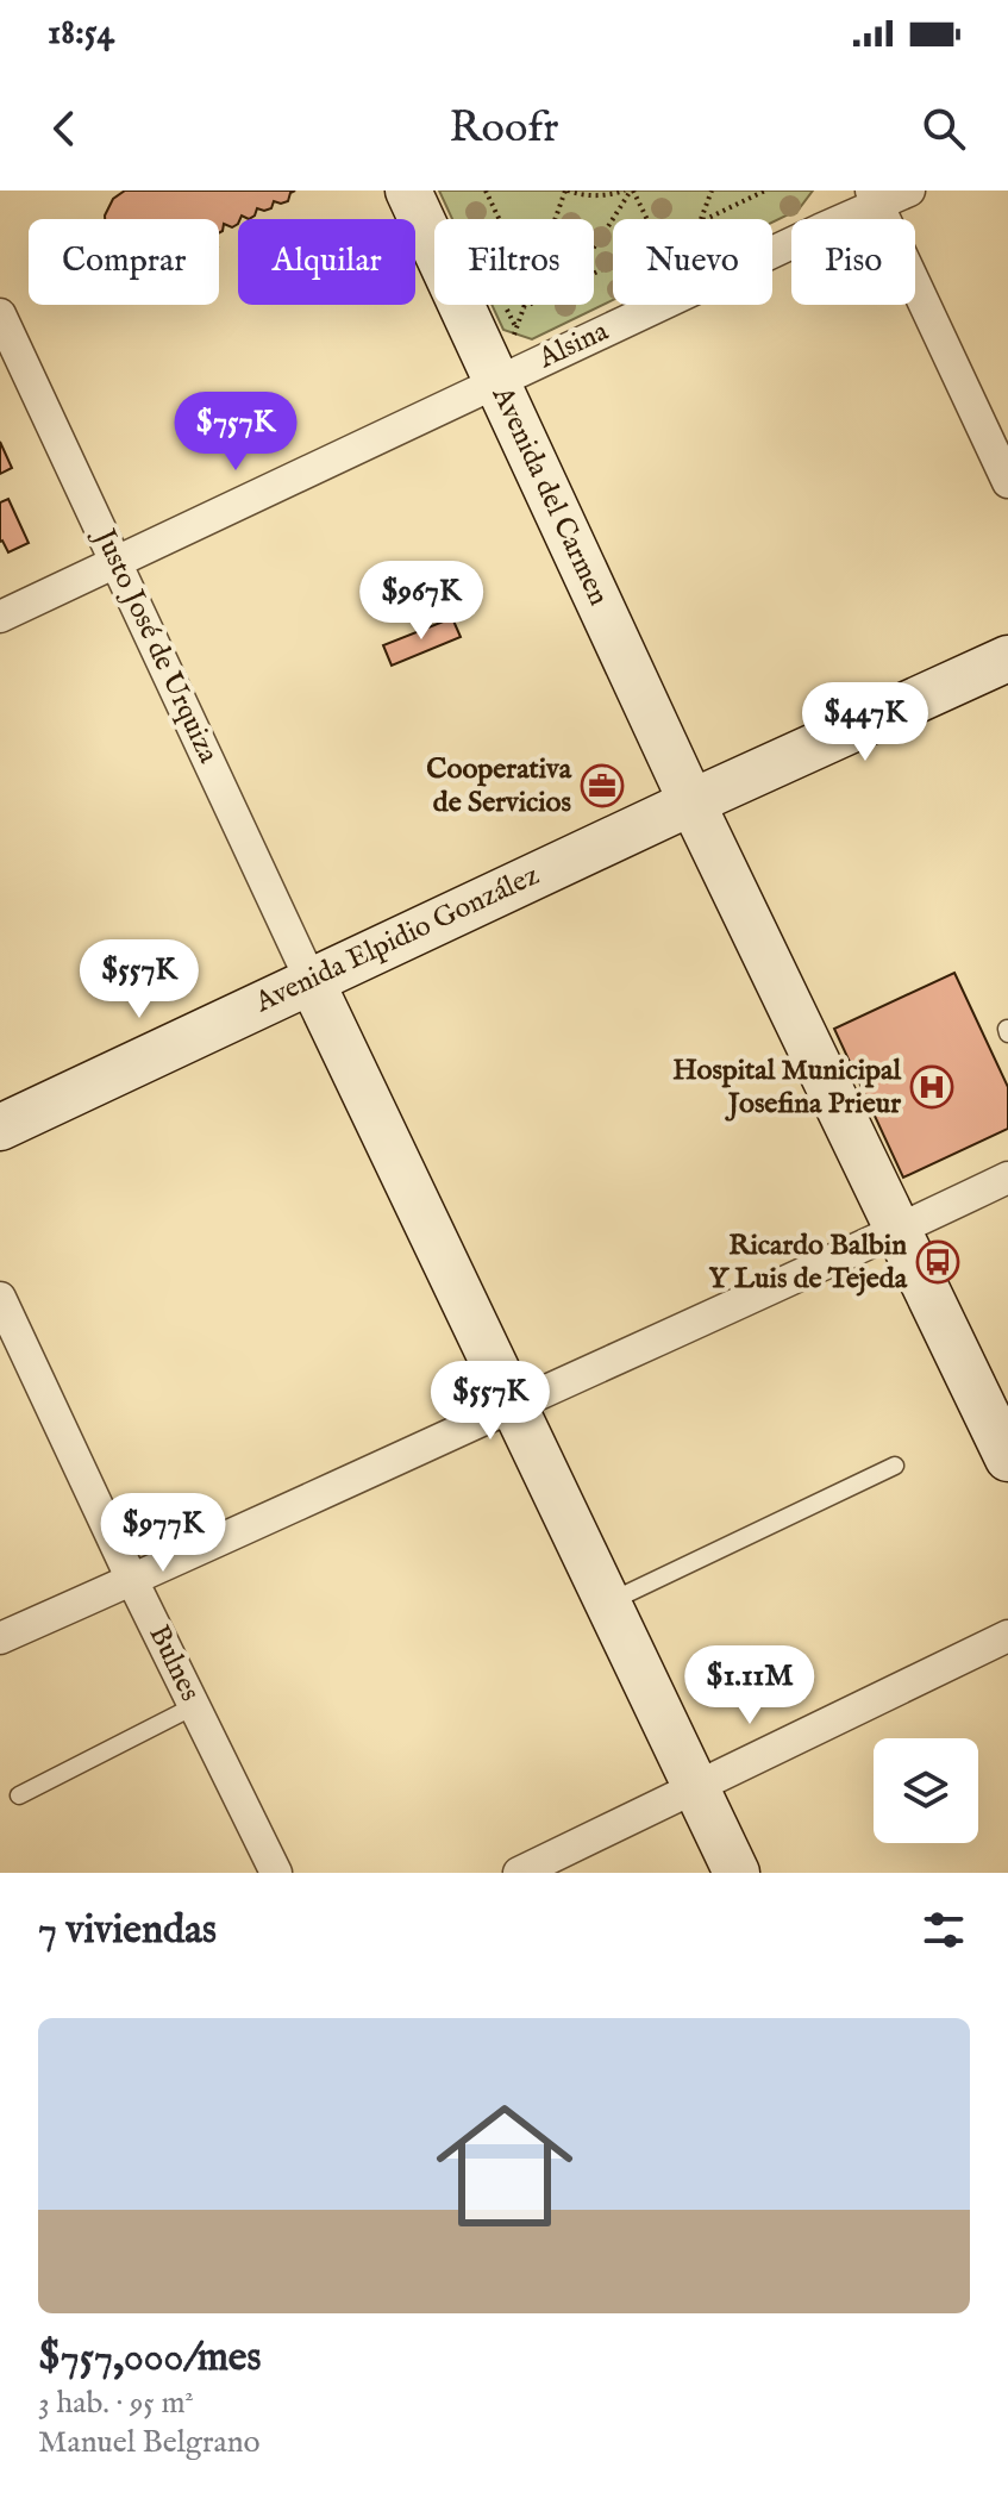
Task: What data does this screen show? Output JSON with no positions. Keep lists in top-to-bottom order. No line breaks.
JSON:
{"streets":{"main road":["Avenida del Carmen","Avenida Elpidio González"],"street":["Alsina","Justo José de Urquiza","Bulnes"]},"crossings":[["Alsina","Avenida del Carmen"],["Alsina","Justo José de Urquiza"],["Avenida del Carmen","Avenida Elpidio González"],["Justo José de Urquiza","Avenida Elpidio González"]],"places":{"office":["Cooperativa de Servicios"],"hospital":["Hospital Municipal Josefina Prieur"],"bus stop":["Ricardo Balbin Y Luis de Tejeda"]},"page":{"status":"18:54","header":"Roofr","chip":["Comprar","Alquilar","Filtros","Nuevo","Piso"],"price":["$757K","$967K","$447K","$557K","$557K","$977K","$1.11M"],"heading":"7 viviendas","list":[{"name":"$757,000/mes","note":"3 hab. · 95 m² · Manuel Belgrano"}]}}
